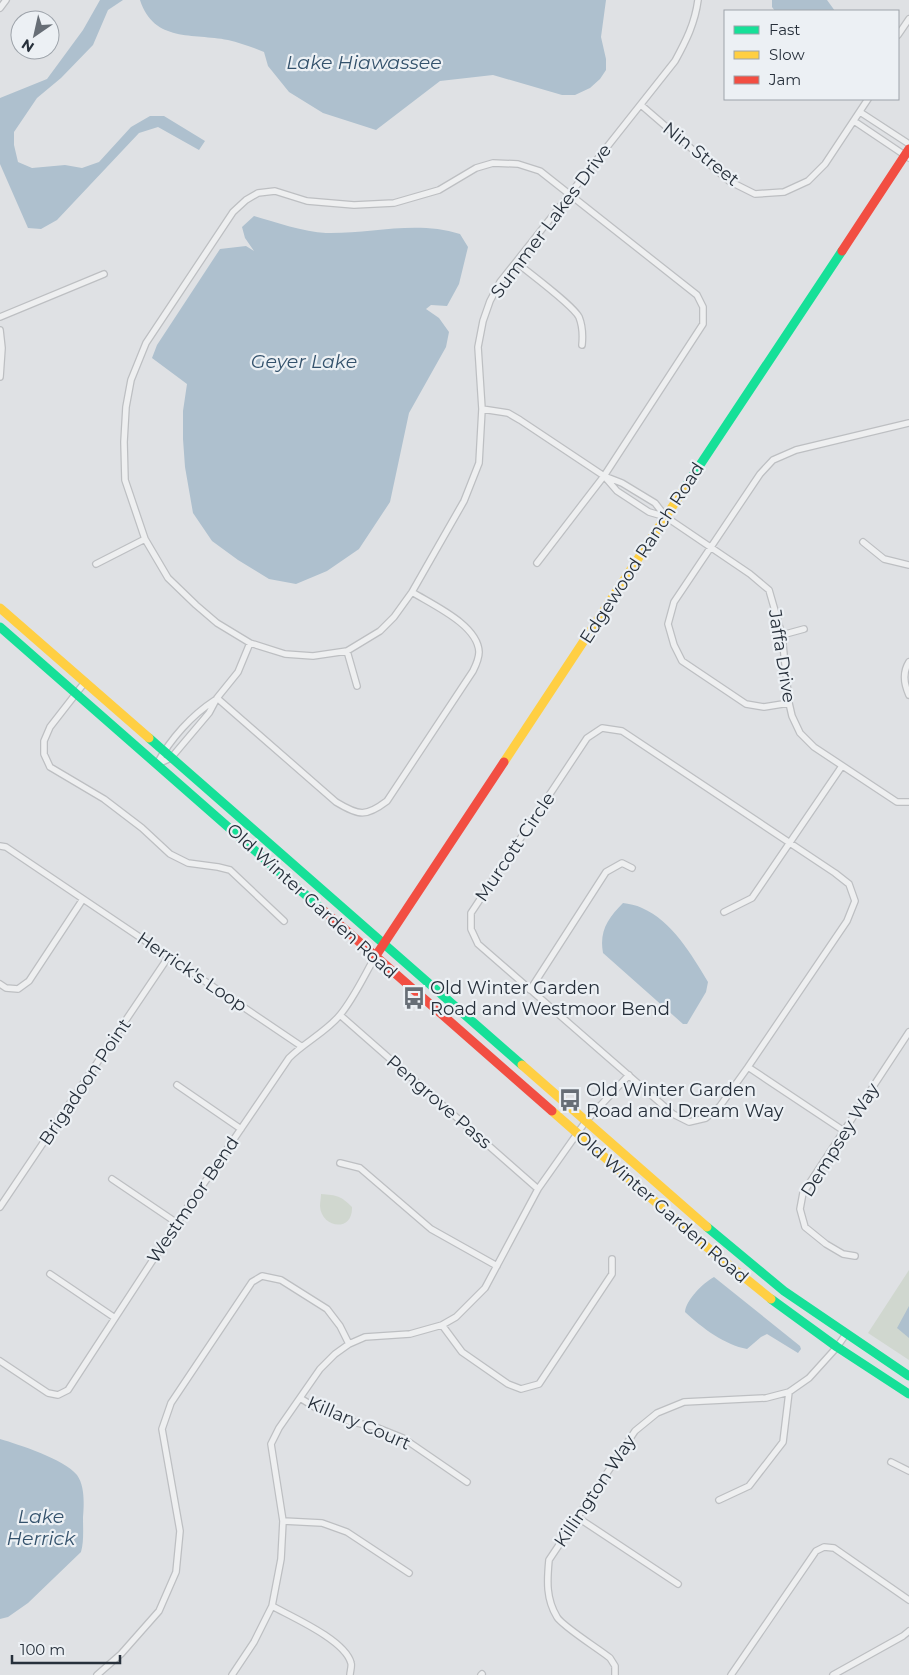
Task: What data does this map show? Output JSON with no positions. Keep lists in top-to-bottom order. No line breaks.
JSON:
{"streets":{"main road":["Edgewood Ranch Road","Old Winter Garden Road"],"street":["Nin Street","Summer Lakes Drive","Jaffa Drive","Murcott Circle","Herrick's Loop","Brigadoon Point","Pengrove Pass","Dempsey Way","Westmoor Bend","Killary Court","Killington Way"]},"crossings":[["Nin Street","Summer Lakes Drive"],["Edgewood Ranch Road","Jaffa Drive"],["Edgewood Ranch Road","Old Winter Garden Road"],["Edgewood Ranch Road","Westmoor Bend"],["Old Winter Garden Road","Westmoor Bend"],["Old Winter Garden Road","Killington Way"],["Herrick's Loop","Brigadoon Point"],["Herrick's Loop","Westmoor Bend"],["Pengrove Pass","Westmoor Bend"]],"water":["Lake Hiawassee","Geyer Lake","Lake Herrick"],"places":{"bus stop":["Old Winter Garden Road and Westmoor Bend","Old Winter Garden Road and Dream Way"]},"legend":["Fast","Slow","Jam"],"scale_bar":"100 m","north":"bottom left"}
